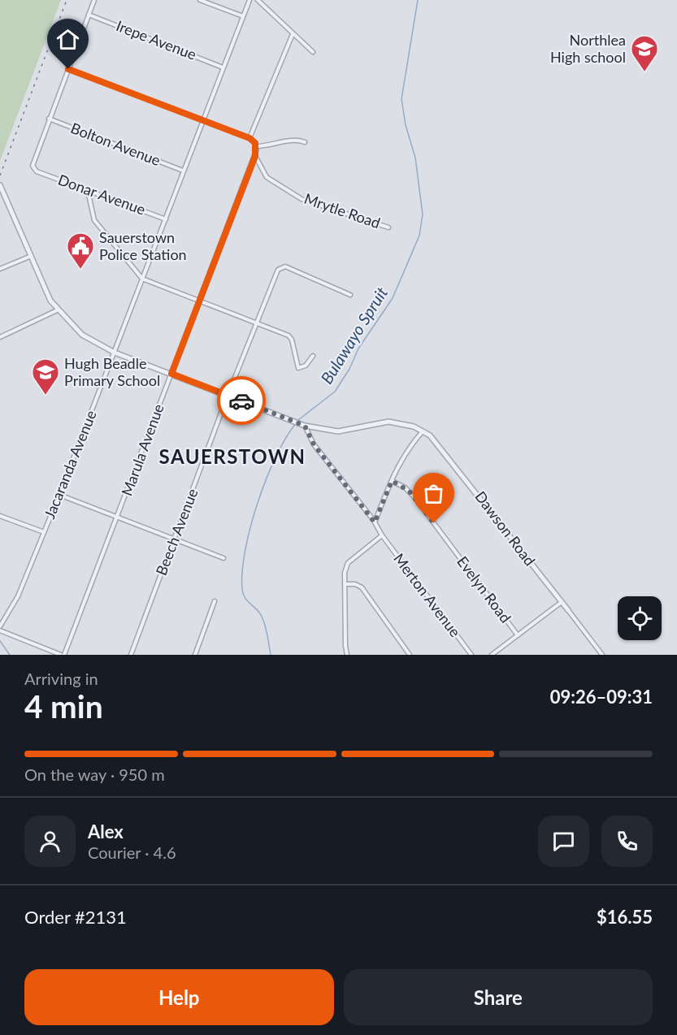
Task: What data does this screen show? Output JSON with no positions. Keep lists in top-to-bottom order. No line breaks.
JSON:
{"streets":{"street":["Irepe Avenue","Bolton Avenue","Donar Avenue","Mrytle Road","Marula Avenue","Jacaranda Avenue","Dawson Road","Beech Avenue","Evelyn Road","Merton Avenue"]},"crossings":[["Irepe Avenue","Jacaranda Avenue"],["Bolton Avenue","Donar Avenue"],["Bolton Avenue","Jacaranda Avenue"],["Donar Avenue","Jacaranda Avenue"],["Mrytle Road","Marula Avenue"],["Dawson Road","Beech Avenue"],["Dawson Road","Merton Avenue"]],"districts":["SAUERSTOWN"],"water":["Bulawayo Spruit"],"places":{"school or university":["Northlea High school","Hugh Beadle Primary School"],"public building":["Sauerstown Police Station"]},"page":{"heading":["4 min","Arriving in","09:26–09:31"],"panel":["Alex","Courier · 4.6","Order #2131","$16.55"],"bar":"On the way · 950 m","buttons":["Help","Share"]}}
